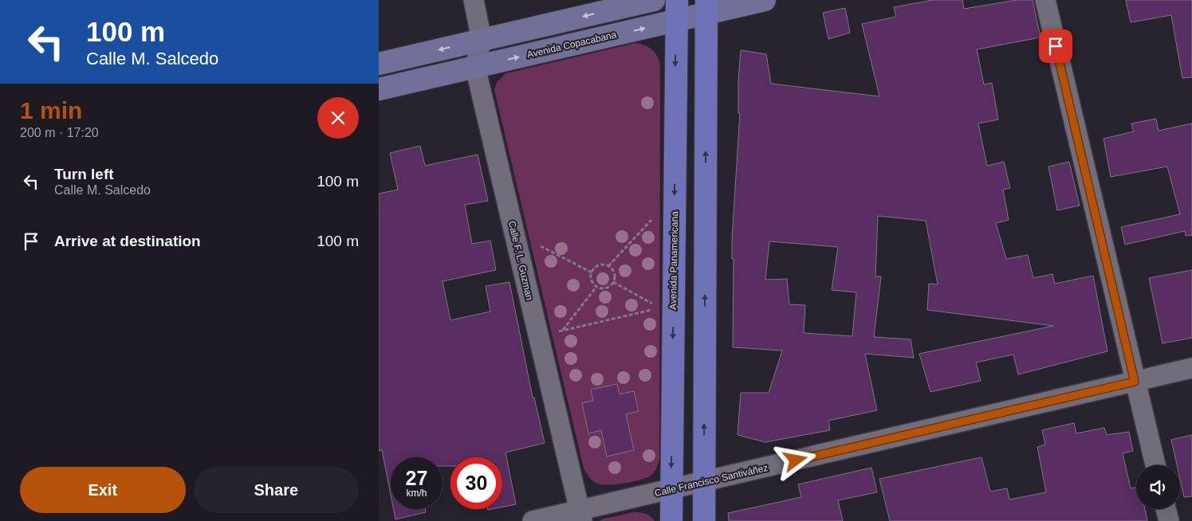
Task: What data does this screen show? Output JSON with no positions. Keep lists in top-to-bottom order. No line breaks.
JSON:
{"streets":{"main road":["Avenida Copacabana","Avenida Panamericana"],"street":["Calle F. L. Guzman","Calle Francisco Santiváñez"]},"crossings":[["Avenida Copacabana","Calle F. L. Guzman"],["Avenida Copacabana","Avenida Panamericana"],["Calle F. L. Guzman","Calle Francisco Santiváñez"],["Avenida Panamericana","Calle Francisco Santiváñez"]],"page":{"turn":["100 m","Calle M. Salcedo"],"heading":["1 min","200 m · 17:20"],"list":[{"name":"Turn left","note":"Calle M. Salcedo","value":"100 m"},{"name":"Arrive at destination","value":"100 m"}],"speed":"27 km/h","limit":"30","buttons":["Exit","Share"]}}
